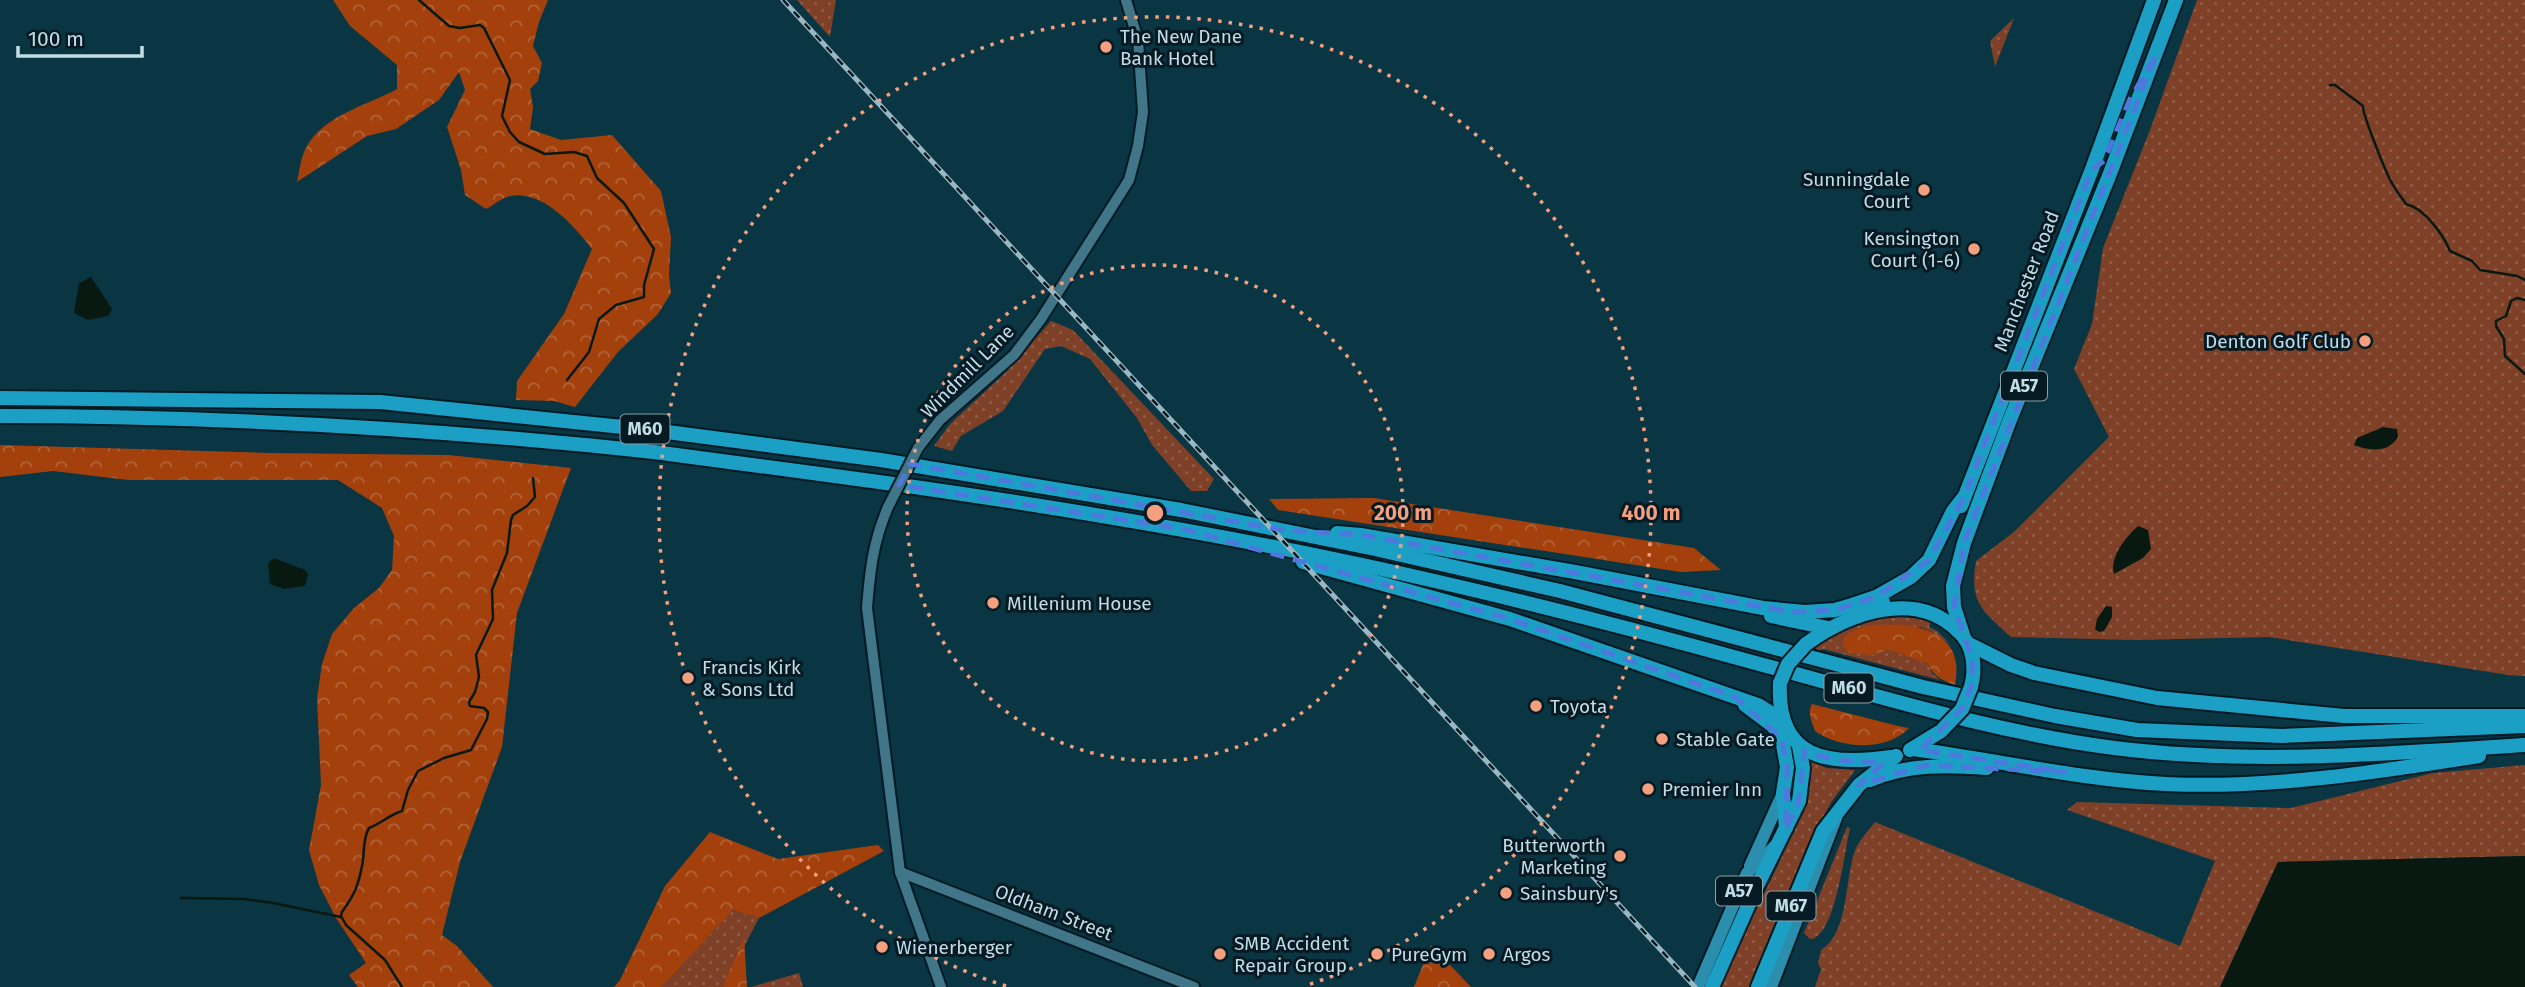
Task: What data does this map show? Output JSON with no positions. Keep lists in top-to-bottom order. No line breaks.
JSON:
{"streets":{"highway":["Manchester Road","A57","M60","M67"],"street":["Windmill Lane","Oldham Street"]},"crossings":[["Manchester Road","A57"],["Manchester Road","M60"],["Windmill Lane","Oldham Street"],["A57","M60"],["A57","M67"],["M60","M67"]],"places":["The New Dane Bank Hotel","Sunningdale Court","Kensington Court (1-6)","Denton Golf Club","Millenium House","Francis Kirk & Sons Ltd","Toyota","Stable Gate","Premier Inn","Butterworth Marketing","Sainsbury's","Wienerberger","SMB Accident Repair Group","PureGym","Argos"],"scale_bar":"100 m","rings":["200 m","400 m"]}
